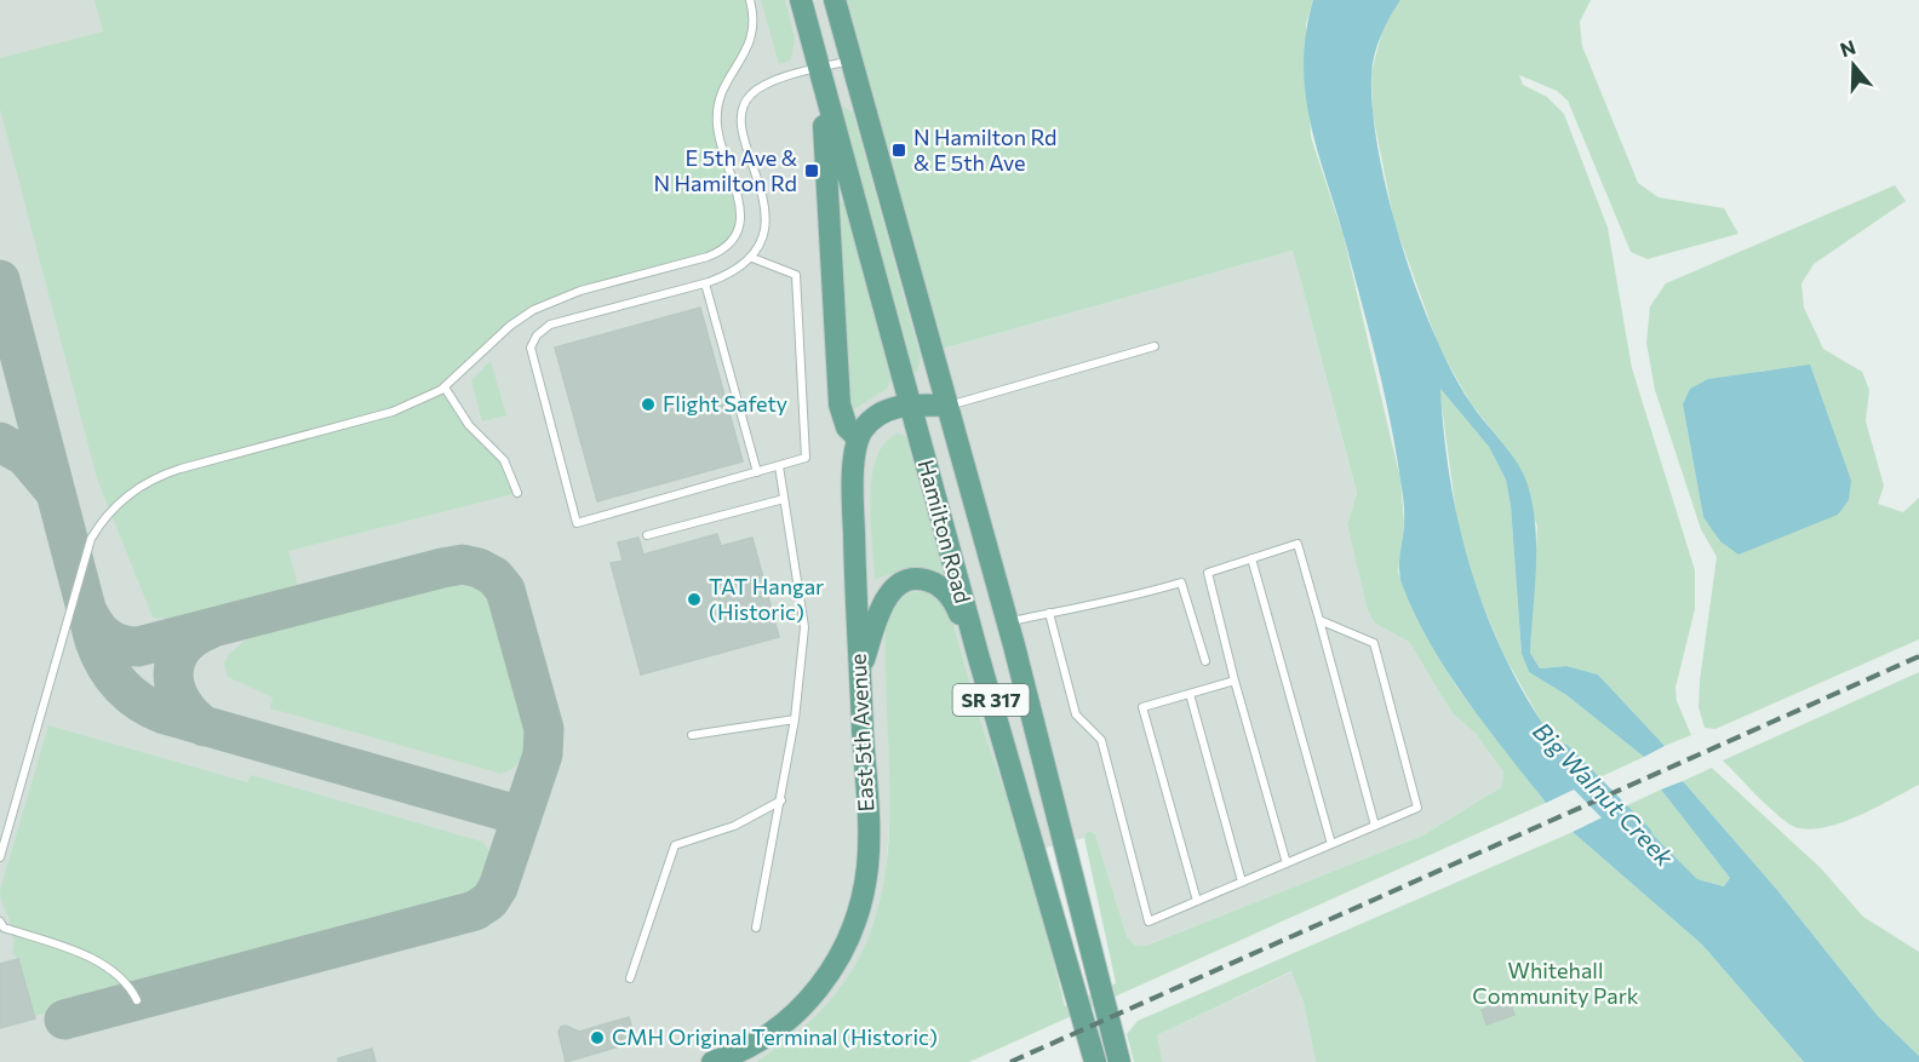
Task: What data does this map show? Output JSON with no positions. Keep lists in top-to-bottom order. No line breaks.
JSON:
{"streets":{"main road":["Hamilton Road","SR 317","East 5th Avenue"]},"water":["Big Walnut Creek"],"parks":["Whitehall Community Park"],"places":{"transit":["N Hamilton Rd & E 5th Ave","E 5th Ave & N Hamilton Rd"],"other":["Flight Safety","TAT Hangar (Historic)","CMH Original Terminal (Historic)"]},"north":"top"}
